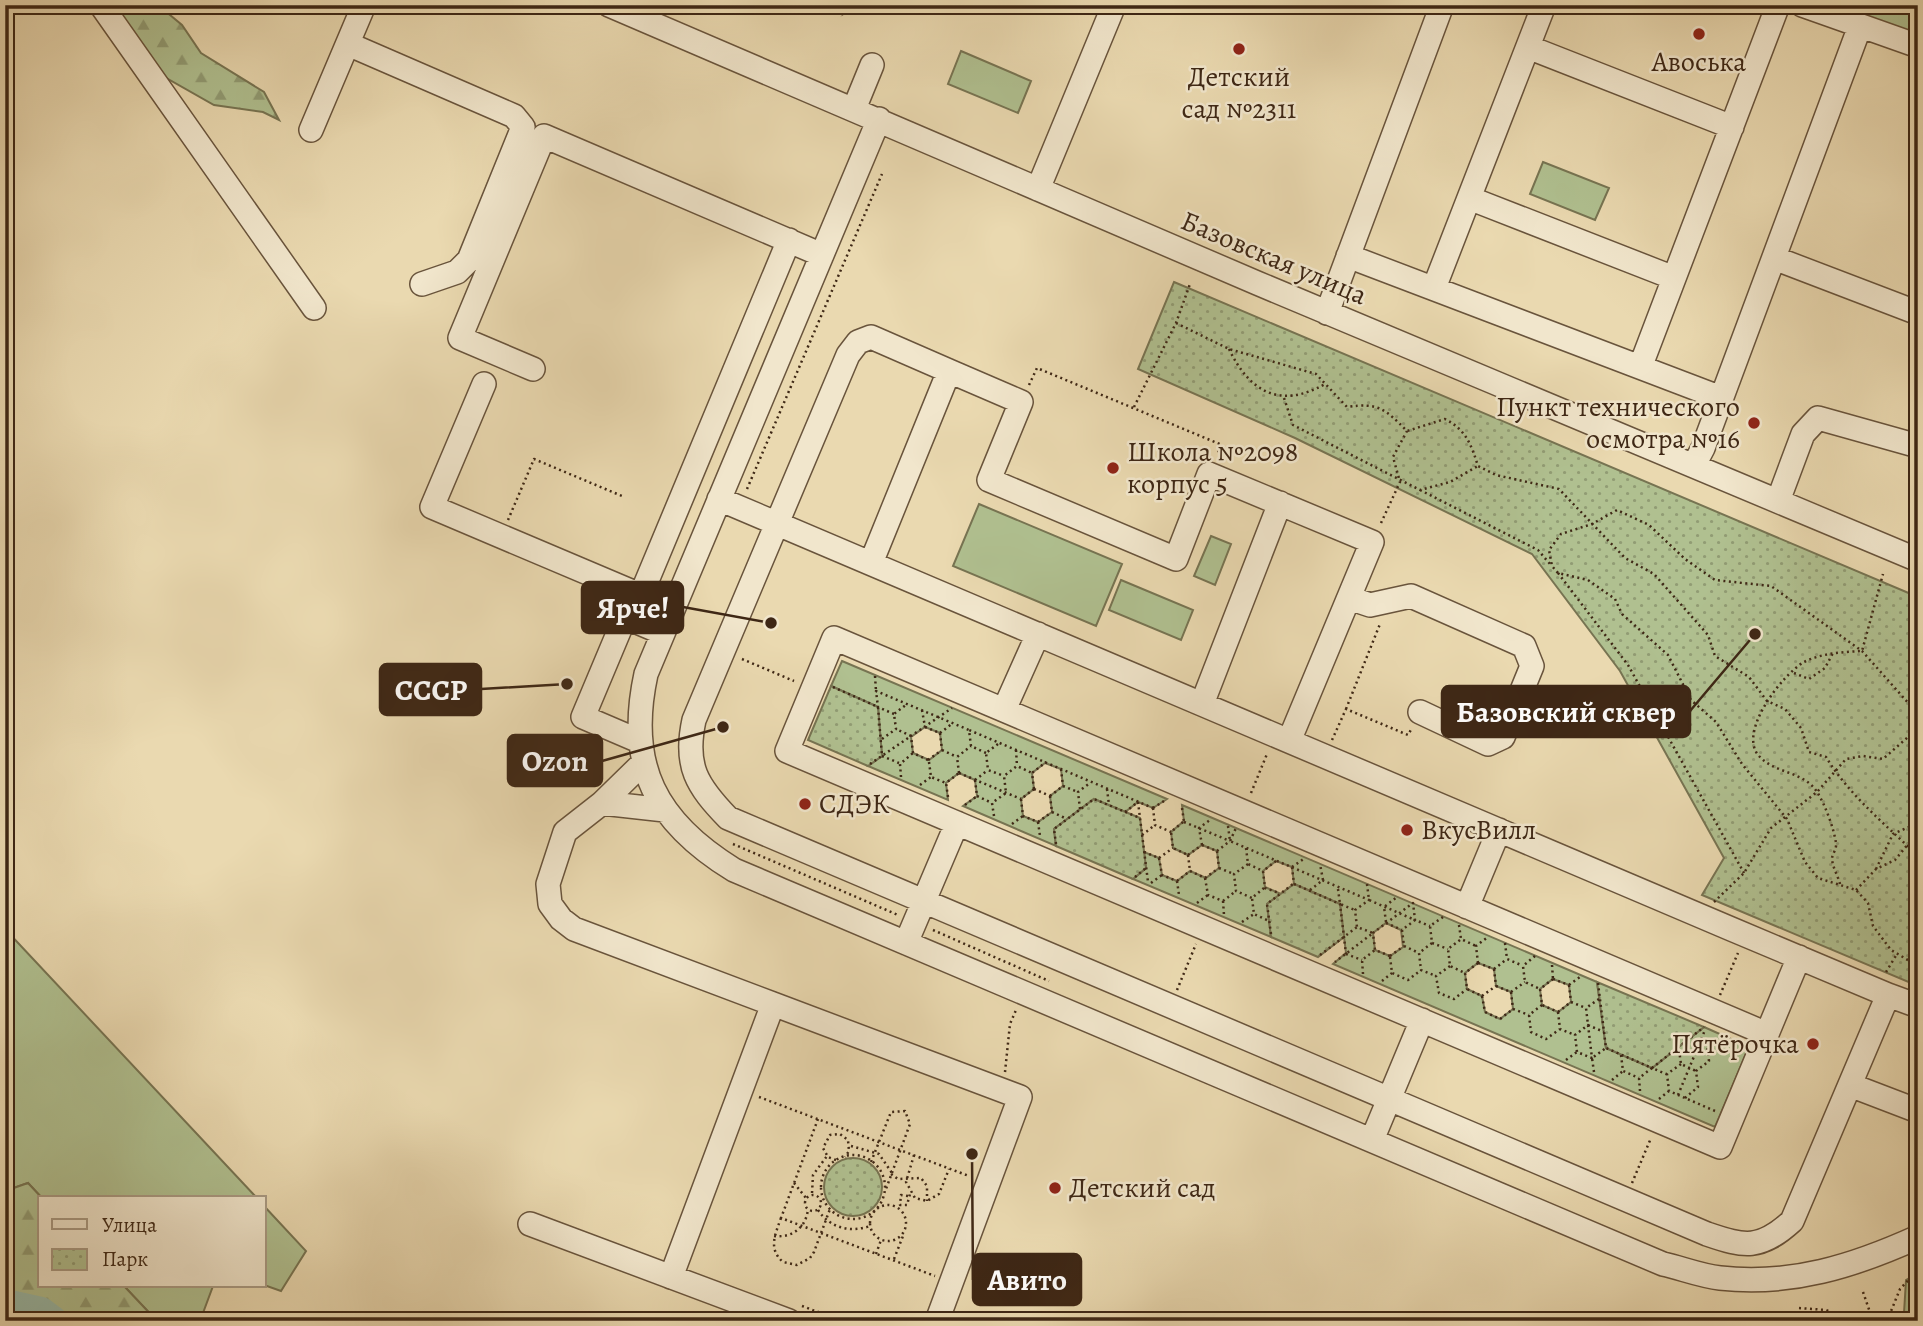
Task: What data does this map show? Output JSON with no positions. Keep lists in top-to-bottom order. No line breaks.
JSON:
{"streets":{"street":["Базовская улица"]},"places":["Авоська","Детский сад №2311","Пункт технического осмотра №16","Школа №2098 корпус 5","Ярче!","Базовский сквер","СССР","Ozon","СДЭК","ВкусВилл","Пятёрочка","Авито","Детский сад"],"legend":["Улица","Парк"]}
